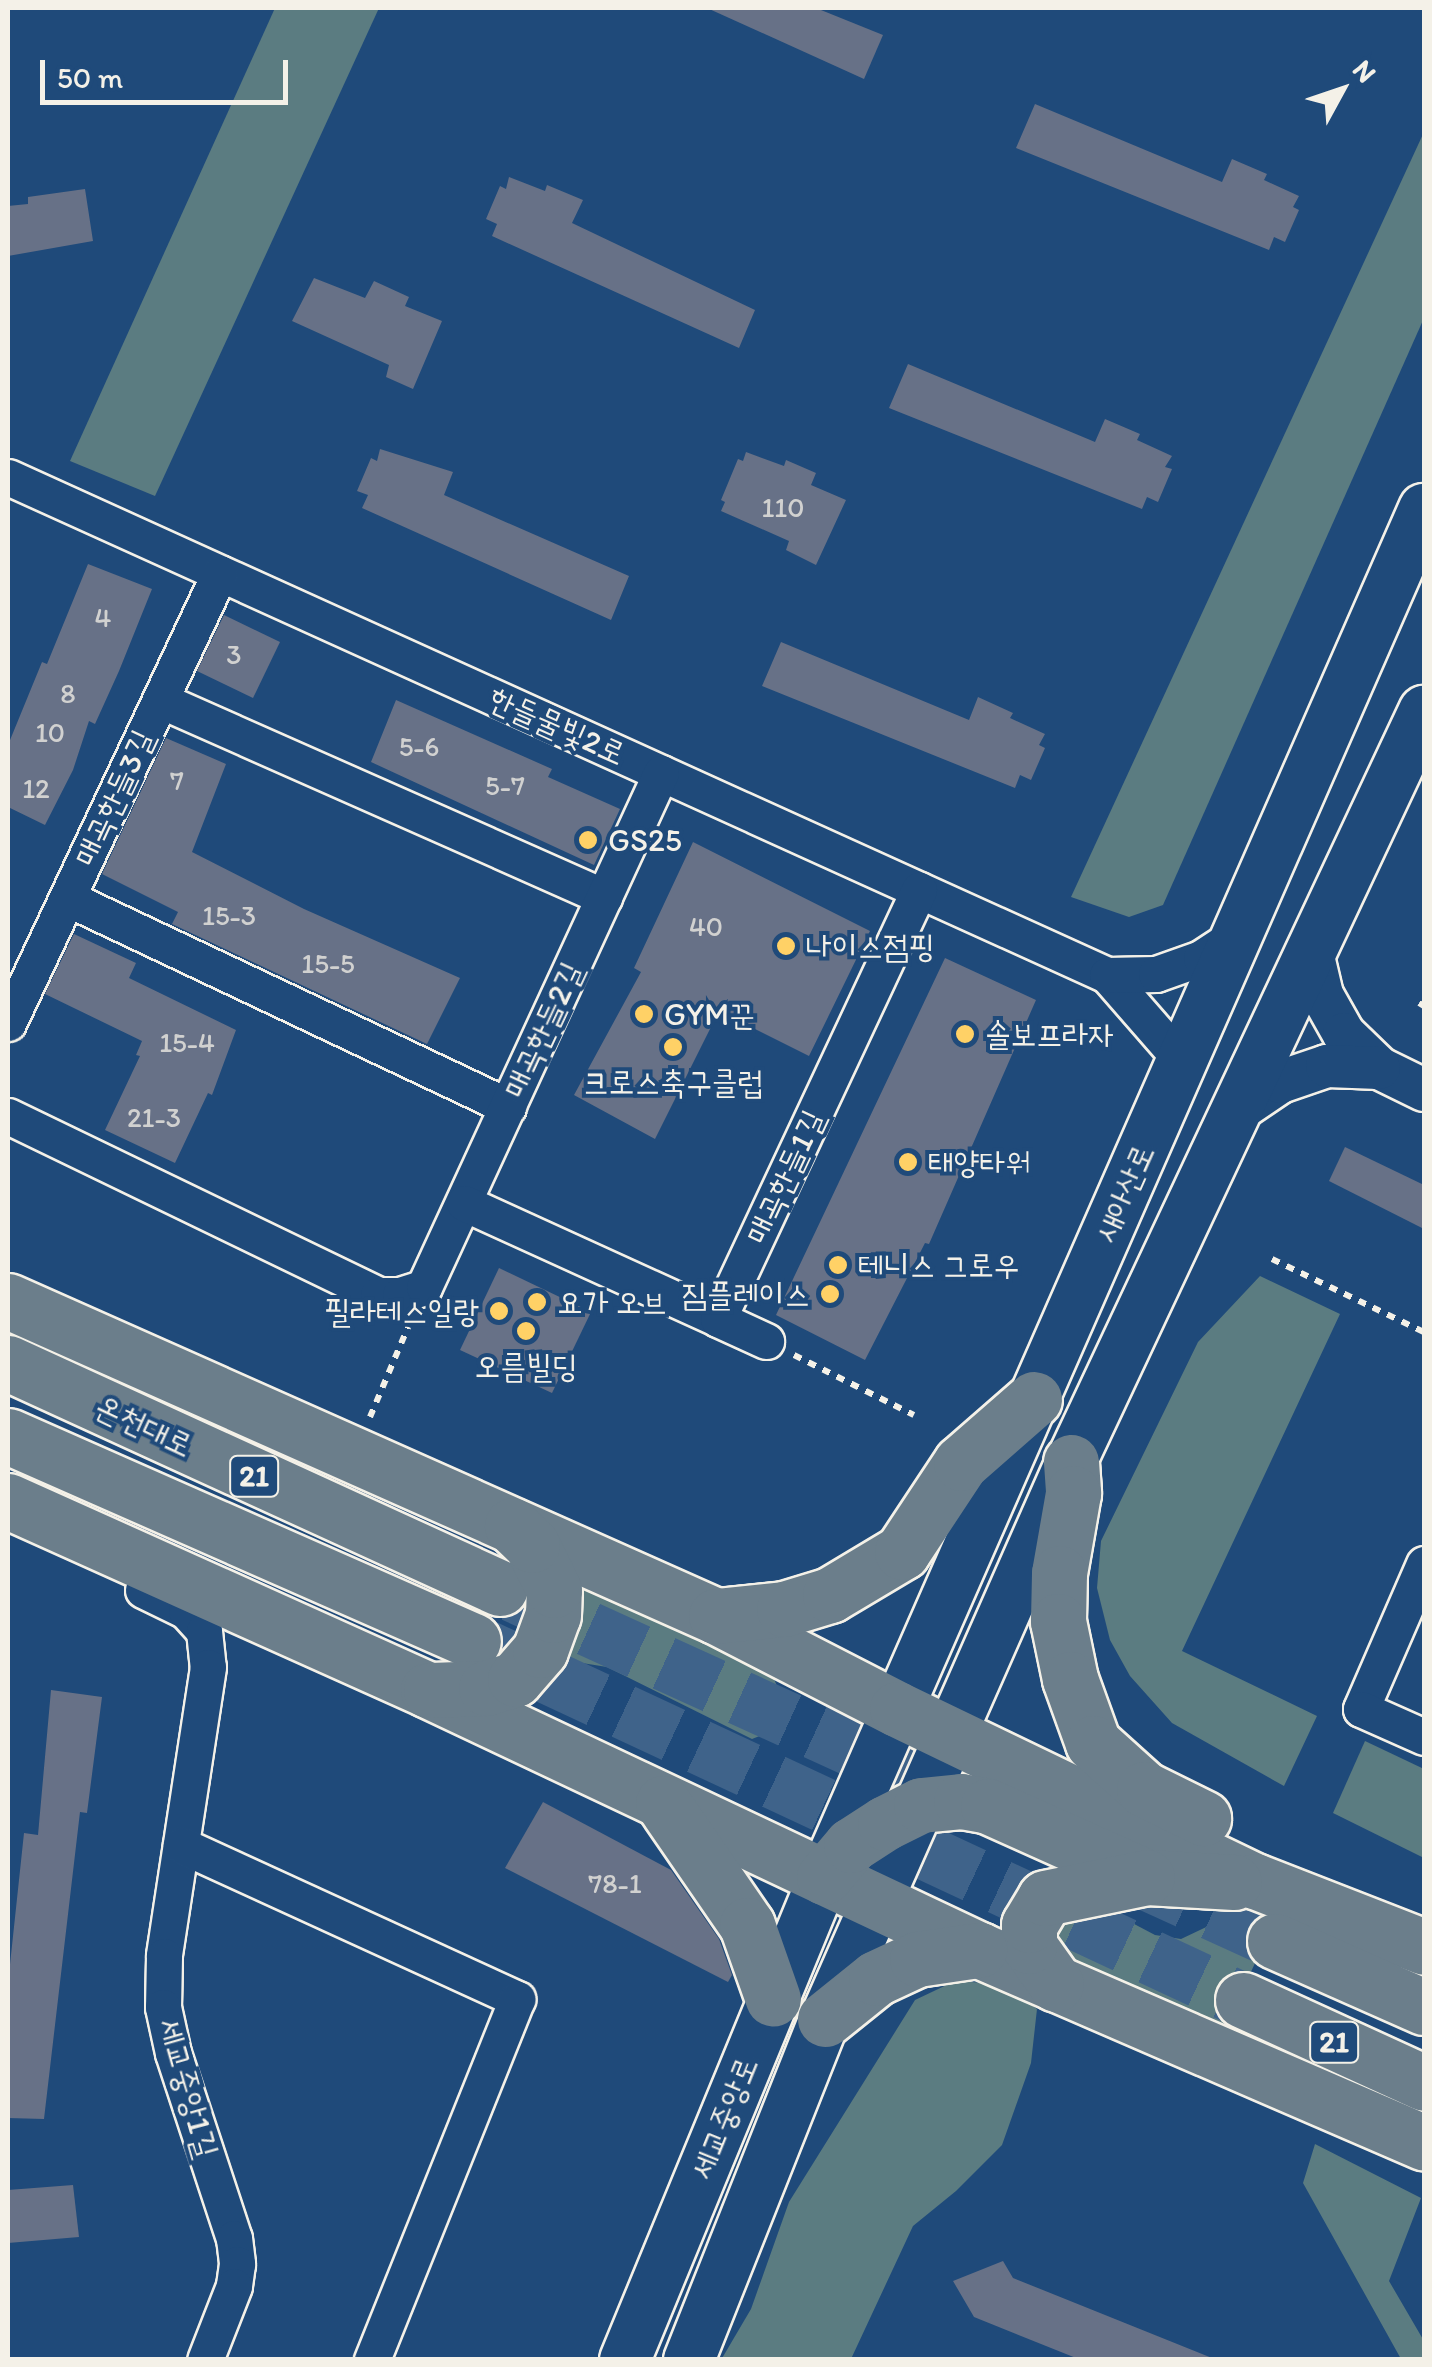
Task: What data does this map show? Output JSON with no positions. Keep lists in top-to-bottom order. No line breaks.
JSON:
{"streets":{"highway":["온천대로","21"],"main road":["새아산로","세교중앙로"],"street":["한들물빛2로","매곡한들3길","매곡한들2길","매곡한들1길","세교중앙1길"]},"crossings":[["한들물빛2로","매곡한들3길"],["한들물빛2로","매곡한들2길"],["한들물빛2로","매곡한들1길"],["새아산로","세교중앙로"]],"places":["GS25","나이스점핑","GYM꾼","솔보프라자","크로스축구클럽","태양타워","테니스 그로우","짐플레이스","요가 오브","필라테스일랑","오름빌딩"],"house_numbers":["110","4","3","8","10","5-6","7","5-7","12","15-3","40","15-5","15-4","21-3","78-1"],"scale_bar":"50 m","north":"top right"}
